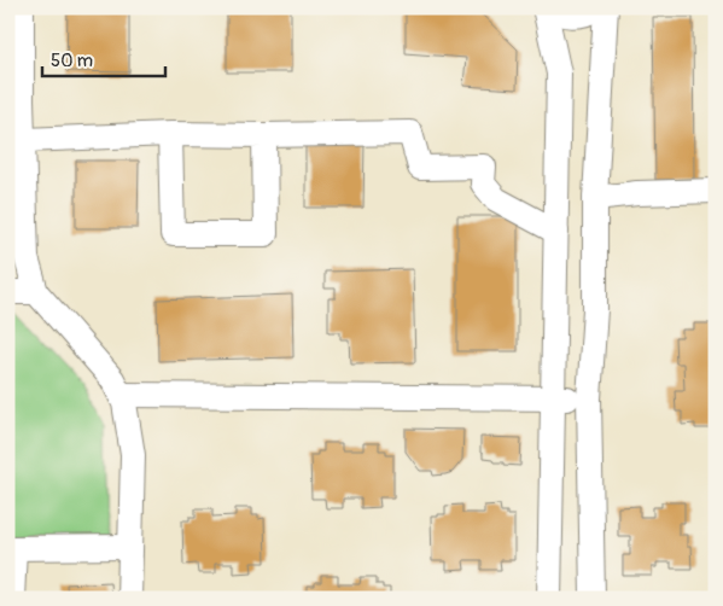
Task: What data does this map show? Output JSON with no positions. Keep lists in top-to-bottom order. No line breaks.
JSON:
{"scale_bar":"50 m"}
